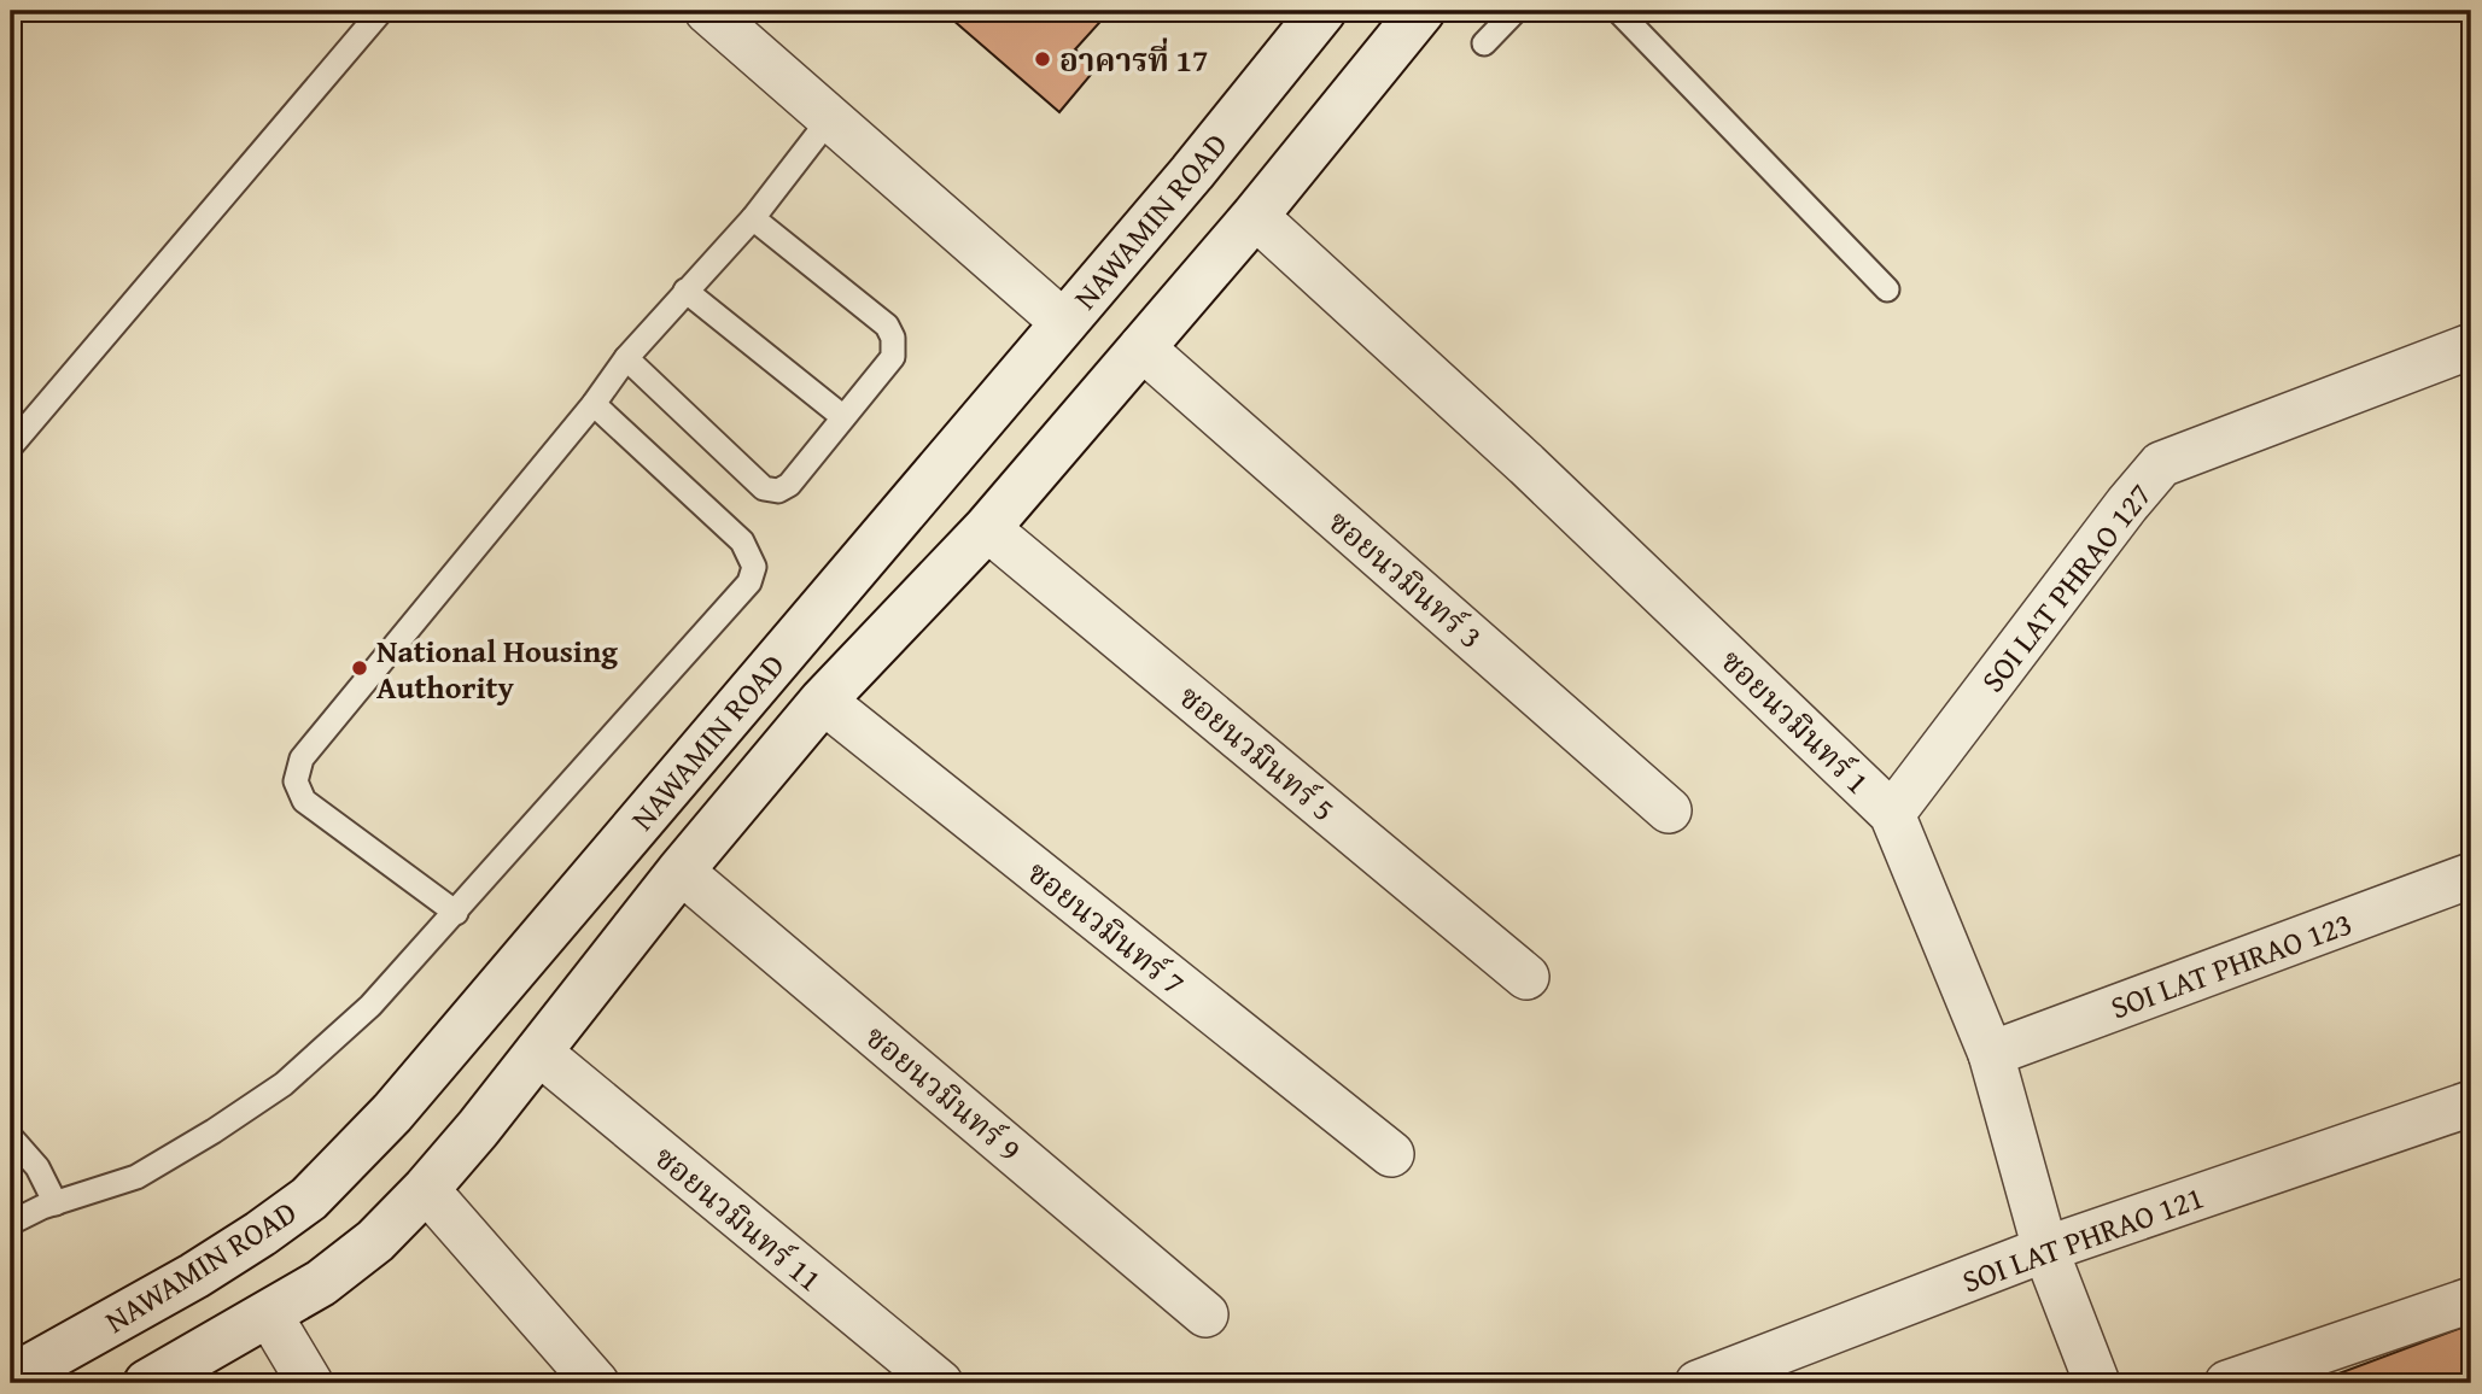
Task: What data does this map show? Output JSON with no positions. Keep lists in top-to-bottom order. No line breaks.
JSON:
{"streets":{"main road":["NAWAMIN ROAD"],"street":["ซอยนวมินทร์ 3","SOI LAT PHRAO 127","ซอยนวมินทร์ 1","ซอยนวมินทร์ 5","ซอยนวมินทร์ 7","SOI LAT PHRAO 123","ซอยนวมินทร์ 9","ซอยนวมินทร์ 11","SOI LAT PHRAO 121"]},"crossings":[["NAWAMIN ROAD","ซอยนวมินทร์ 3"],["NAWAMIN ROAD","ซอยนวมินทร์ 1"],["NAWAMIN ROAD","ซอยนวมินทร์ 5"],["NAWAMIN ROAD","ซอยนวมินทร์ 7"],["NAWAMIN ROAD","ซอยนวมินทร์ 9"],["NAWAMIN ROAD","ซอยนวมินทร์ 11"],["SOI LAT PHRAO 127","ซอยนวมินทร์ 1"],["ซอยนวมินทร์ 1","SOI LAT PHRAO 123"],["ซอยนวมินทร์ 1","SOI LAT PHRAO 121"]],"places":["อาคารที่ 17","National Housing Authority"]}
